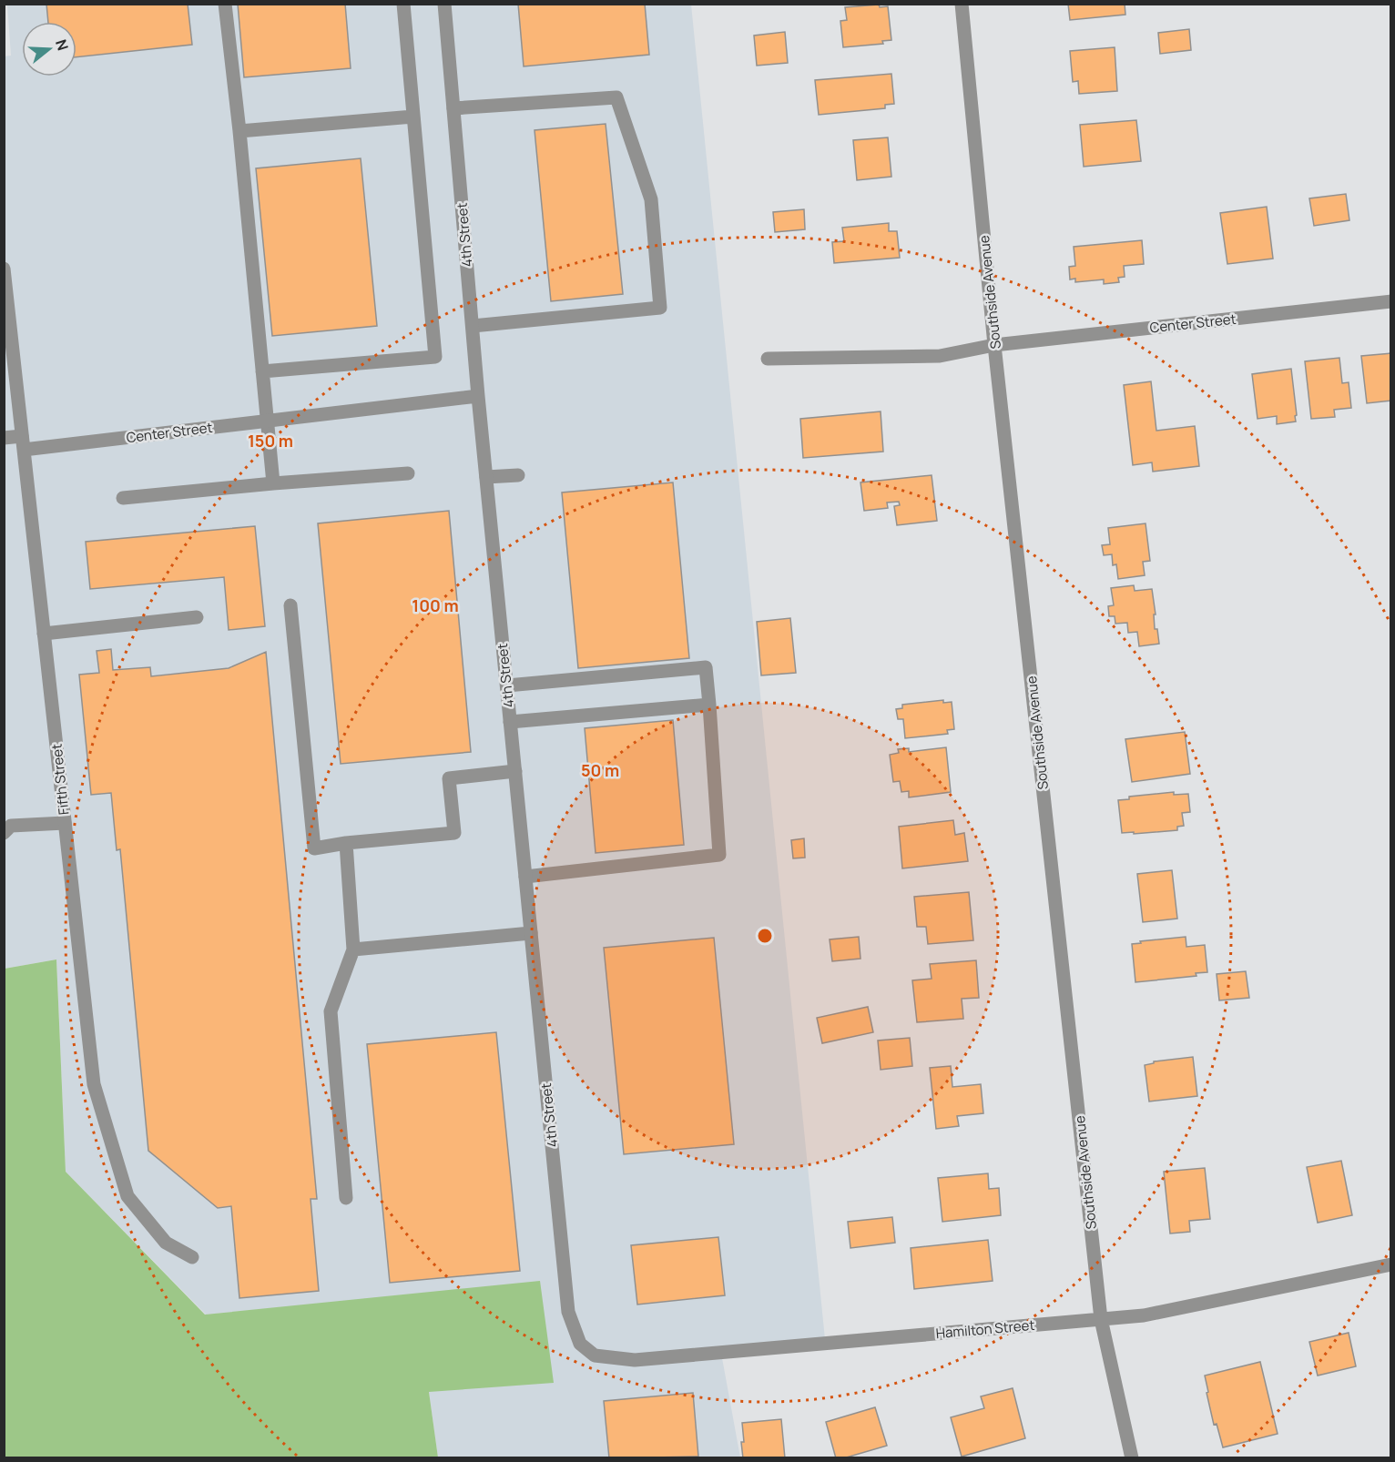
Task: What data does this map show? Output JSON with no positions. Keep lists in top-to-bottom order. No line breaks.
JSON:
{"streets":{"street":["4th Street","Southside Avenue","Center Street","Fifth Street","Hamilton Street"]},"crossings":[["4th Street","Center Street"],["4th Street","Hamilton Street"],["Southside Avenue","Center Street"],["Southside Avenue","Hamilton Street"],["Center Street","Fifth Street"]],"north":"right","rings":["150 m","100 m","50 m"]}
